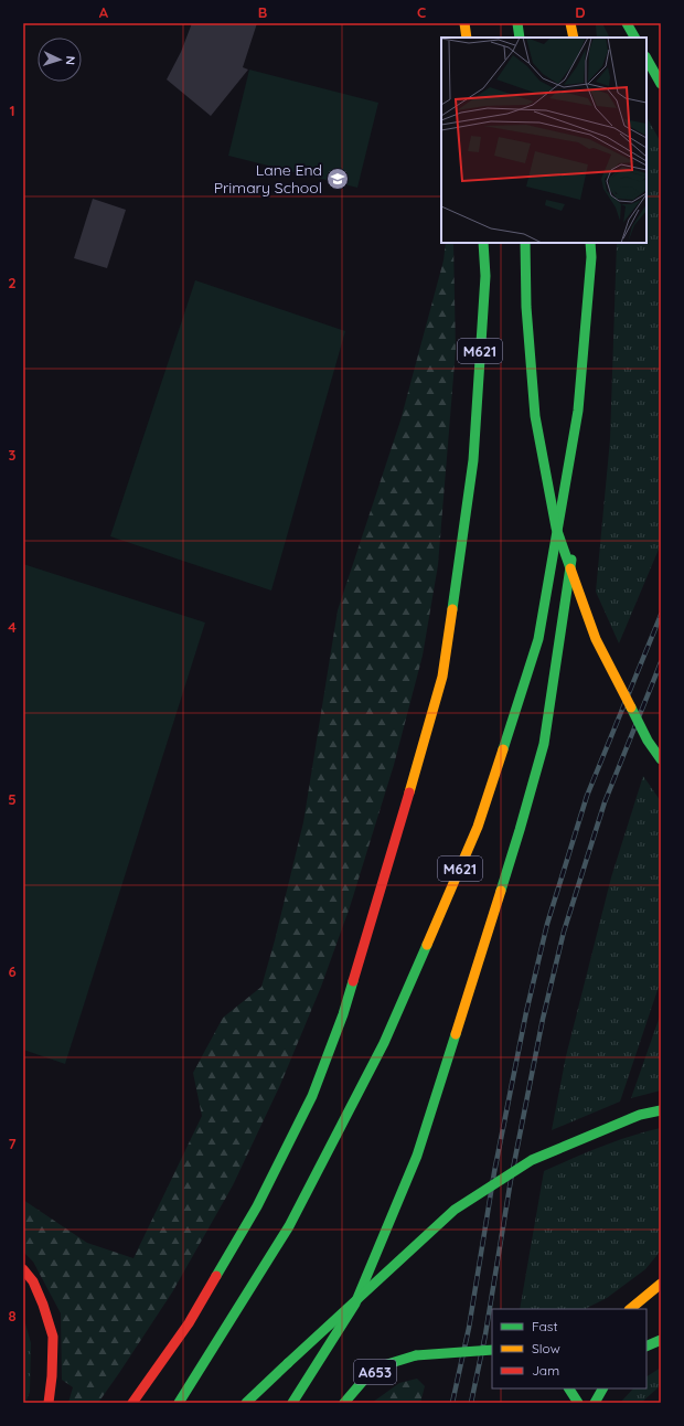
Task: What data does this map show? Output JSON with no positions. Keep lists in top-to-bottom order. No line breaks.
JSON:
{"streets":{"main road":["M621","A653"]},"places":{"school or university":["Lane End Primary School"]},"legend":["Fast","Slow","Jam"],"north":"right","grid":{"columns":["A","B","C","D"],"rows":["1","2","3","4","5","6","7","8"]}}
